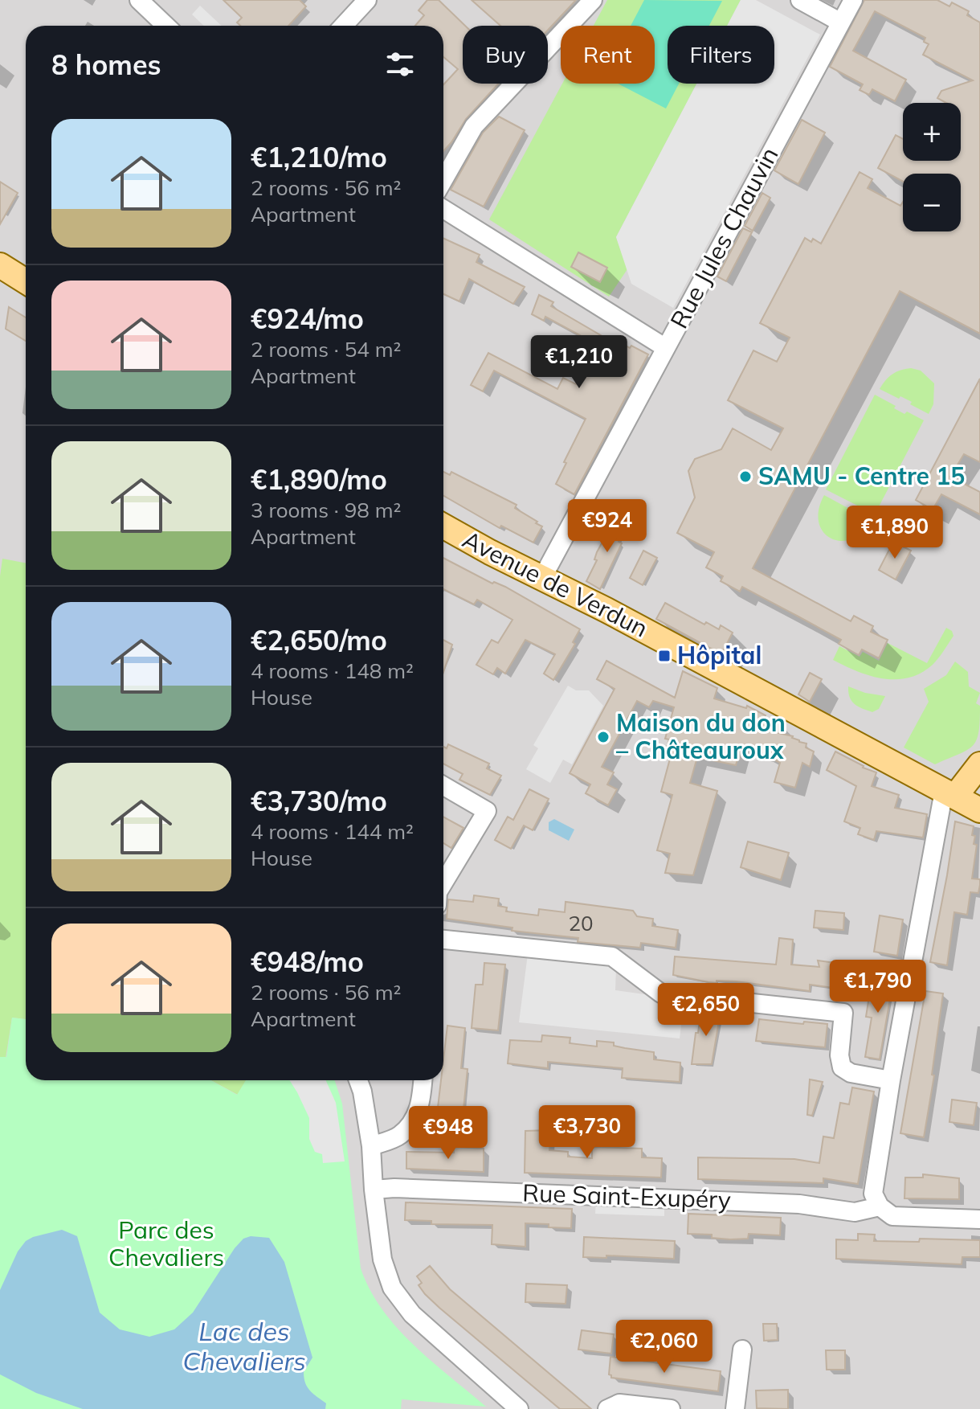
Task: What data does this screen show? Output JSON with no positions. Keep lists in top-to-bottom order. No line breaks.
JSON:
{"streets":{"main road":["Avenue de Verdun"],"street":["Rue Jules Chauvin","Rue Saint-Exupéry"]},"crossings":[["Rue Jules Chauvin","Avenue de Verdun"]],"water":["Lac des Chevaliers"],"parks":["Parc des Chevaliers"],"places":{"other":["SAMU - Centre 15","Maison du don – Châteauroux"],"transit":["Hôpital"]},"house_numbers":["20"],"page":{"chip":["Buy","Rent","Filters"],"heading":"8 homes","map_buttons":["+","−"],"list":[{"name":"€1,210/mo","note":"2 rooms · 56 m² · Apartment"},{"name":"€924/mo","note":"2 rooms · 54 m² · Apartment"},{"name":"€1,890/mo","note":"3 rooms · 98 m² · Apartment"},{"name":"€2,650/mo","note":"4 rooms · 148 m² · House"},{"name":"€3,730/mo","note":"4 rooms · 144 m² · House"},{"name":"€948/mo","note":"2 rooms · 56 m² · Apartment"}],"price":["€1,210","€924","€1,890","€1,790","€2,650","€3,730","€948","€2,060"]}}
